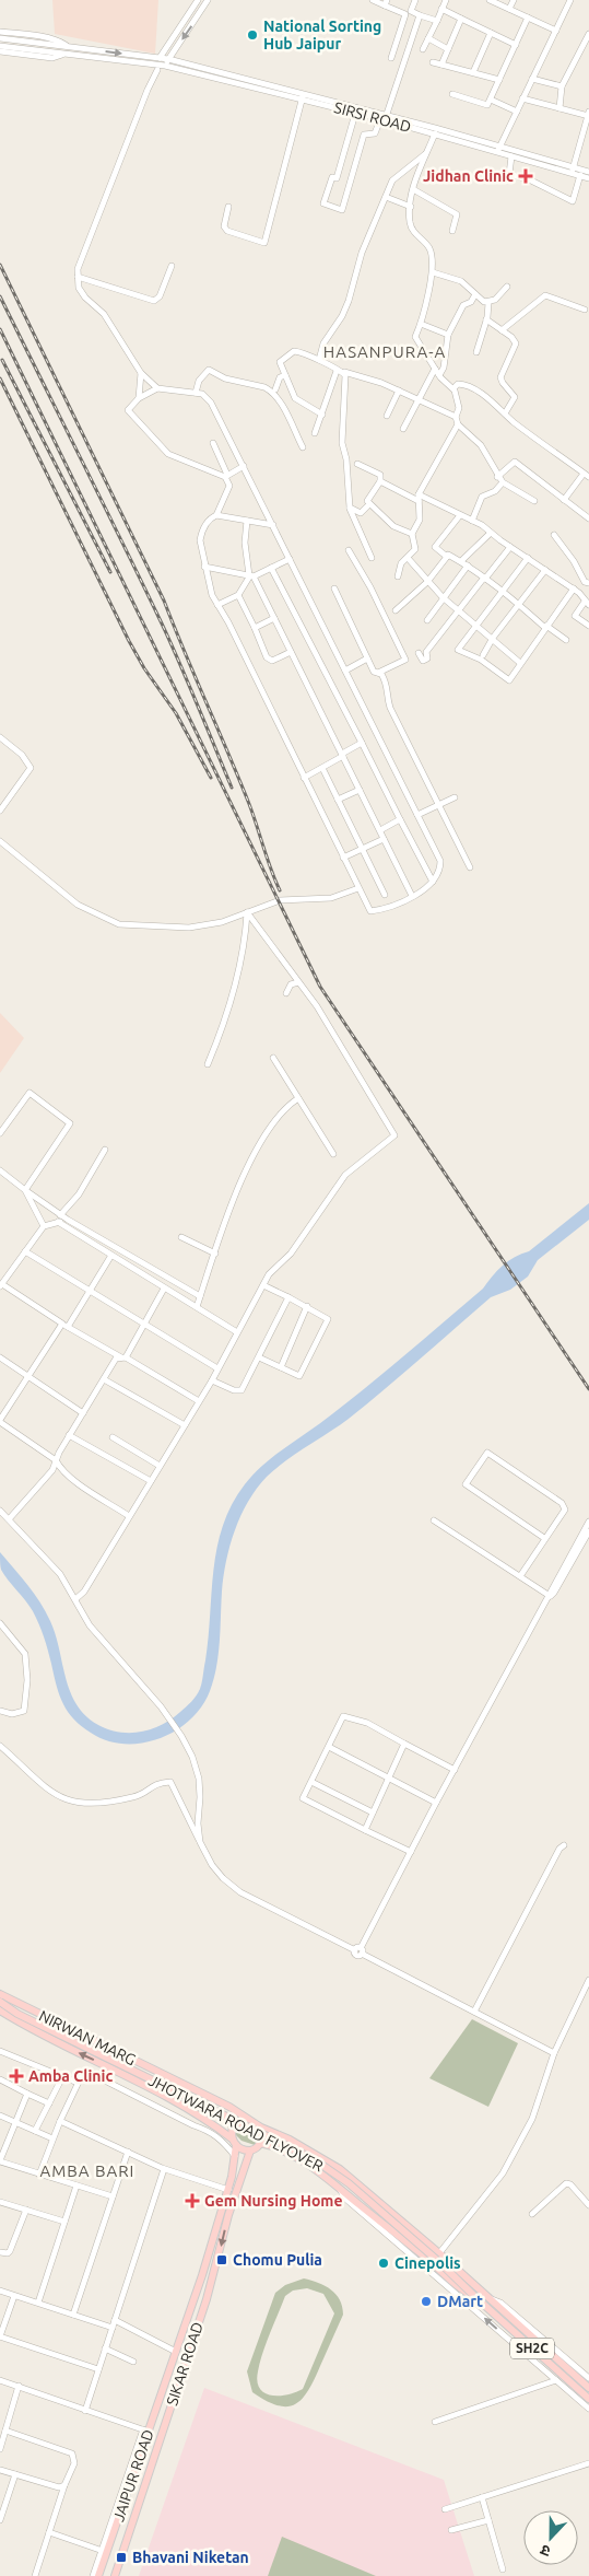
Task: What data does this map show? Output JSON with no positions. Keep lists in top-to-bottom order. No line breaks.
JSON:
{"streets":{"main road":["NIRWAN MARG","JHOTWARA ROAD FLYOVER","SH2C","SIKAR ROAD","JAIPUR ROAD"],"street":["SIRSI ROAD"]},"crossings":[["NIRWAN MARG","JHOTWARA ROAD FLYOVER"],["NIRWAN MARG","SIKAR ROAD"],["JHOTWARA ROAD FLYOVER","SIKAR ROAD"]],"one_way":["SIKAR ROAD"],"districts":["HASANPURA-A","AMBA BARI"],"places":{"other":["National Sorting Hub Jaipur","Cinepolis","DMart"],"health":["Jidhan Clinic","Amba Clinic","Gem Nursing Home"],"transit":["Chomu Pulia","Bhavani Niketan"]},"north":"bottom"}
